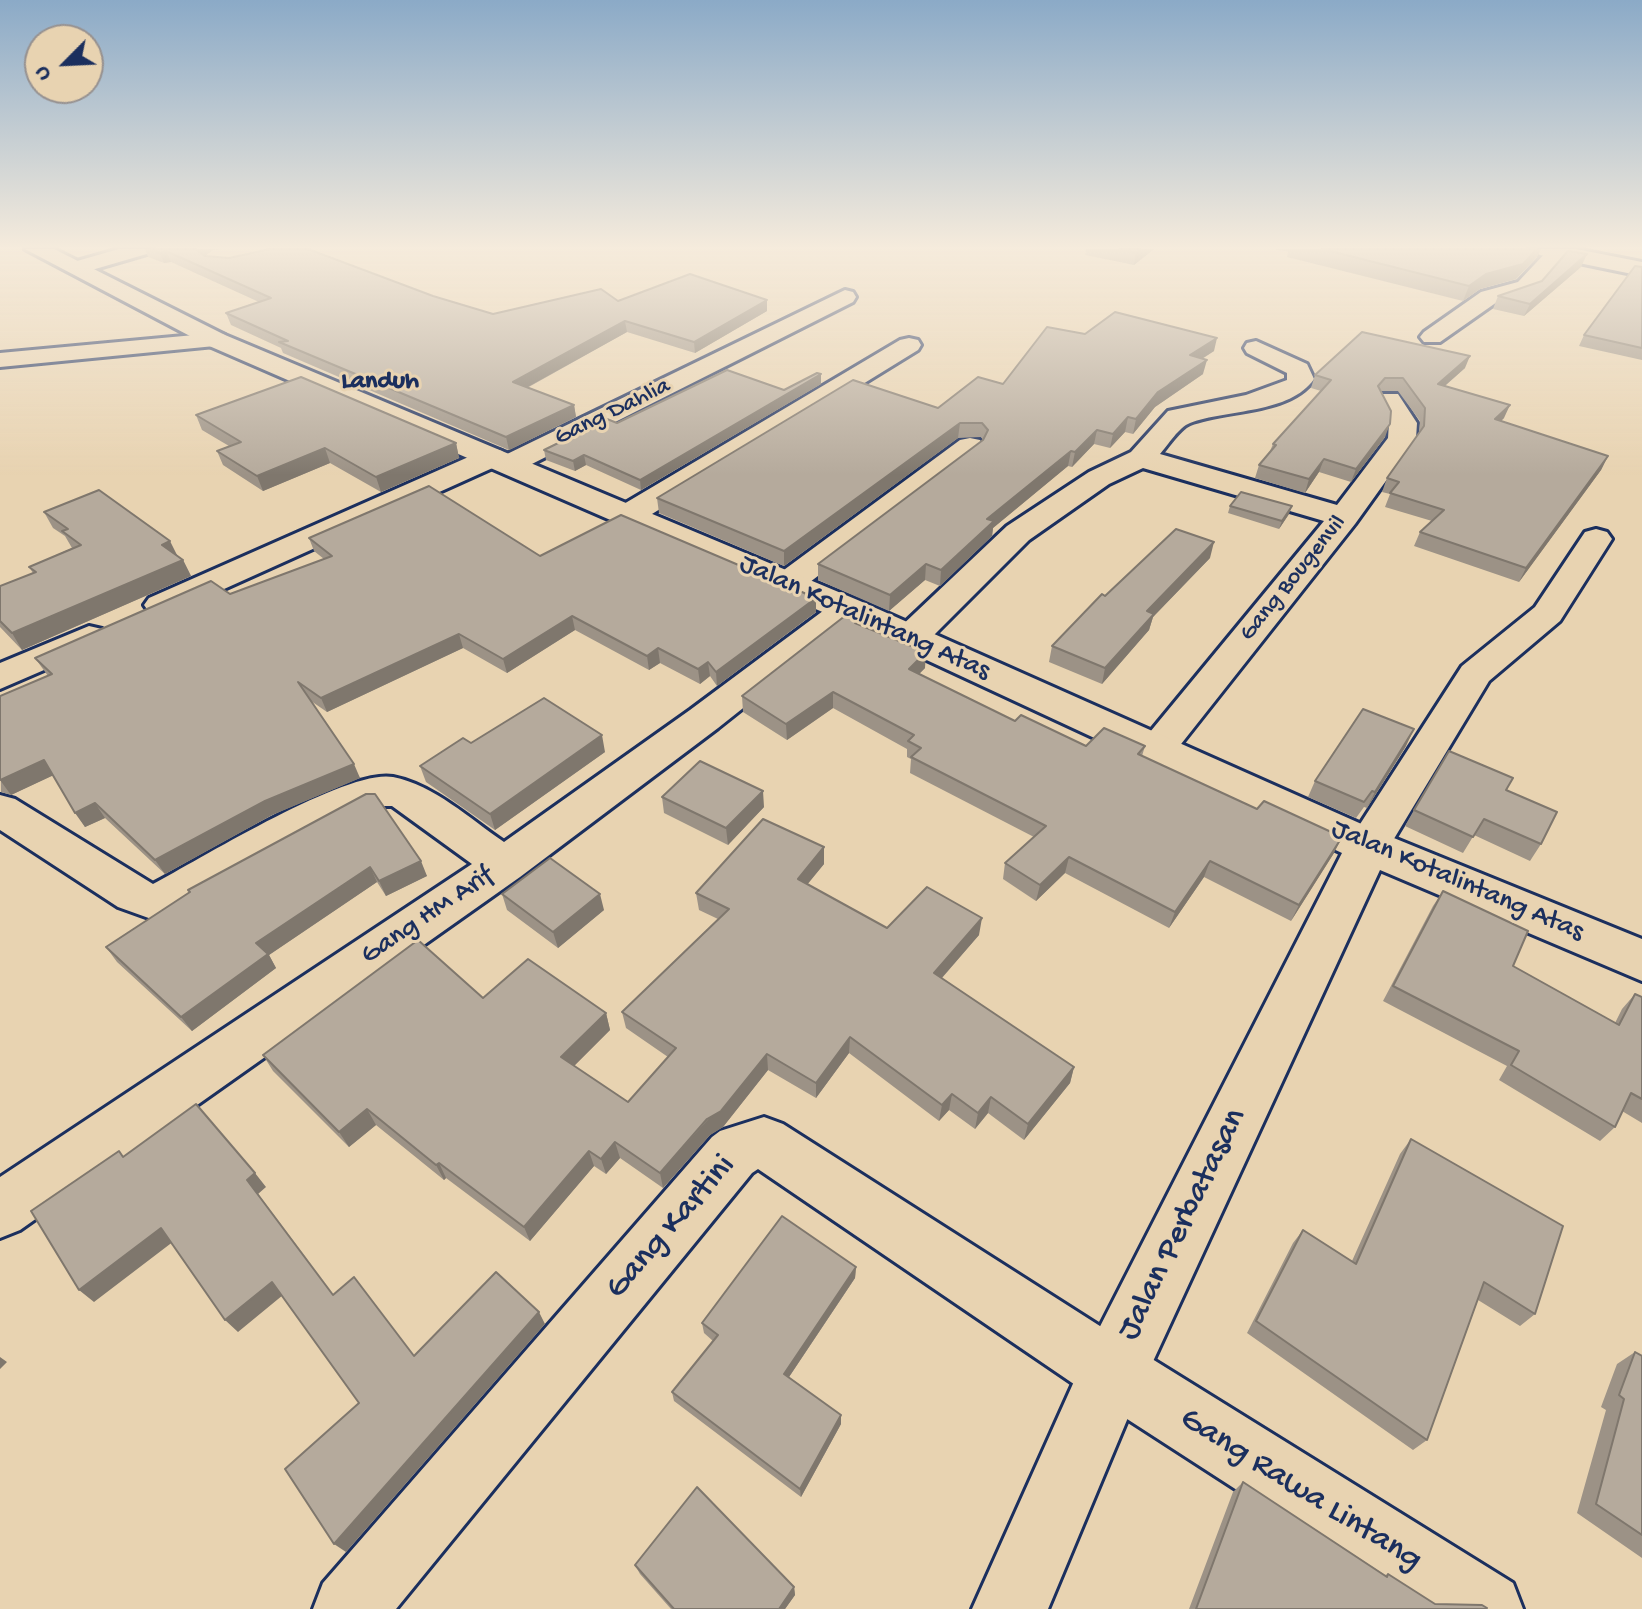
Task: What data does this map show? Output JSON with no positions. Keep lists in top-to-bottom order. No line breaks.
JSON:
{"streets":{"street":["Gang Dahlia","Gang Bougenvil","Jalan Kotalintang Atas","Gang HM Arif","Jalan Perbatasan","Gang Kartini","Gang Rawa Lintang"]},"crossings":[["Gang Dahlia","Jalan Kotalintang Atas"],["Gang Bougenvil","Jalan Kotalintang Atas"],["Jalan Kotalintang Atas","Gang HM Arif"],["Jalan Kotalintang Atas","Jalan Perbatasan"],["Jalan Perbatasan","Gang Kartini"],["Jalan Perbatasan","Gang Rawa Lintang"],["Gang Kartini","Gang Rawa Lintang"]],"districts":["Landuh"],"north":"bottom left"}
